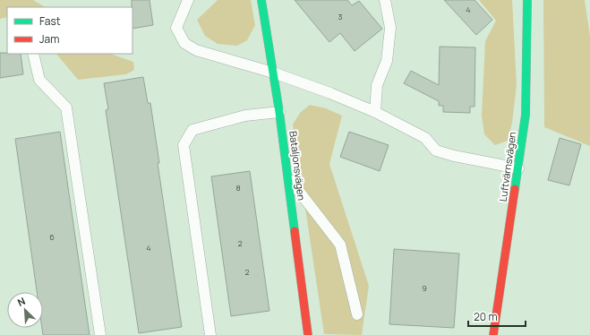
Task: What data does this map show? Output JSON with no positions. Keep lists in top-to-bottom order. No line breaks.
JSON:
{"streets":{"street":["Bataljonsvägen","Luftvärnsvägen"]},"house_numbers":["4","3","8","6","2","4","2","9"],"legend":["Fast","Jam"],"scale_bar":"20 m","north":"top left"}
